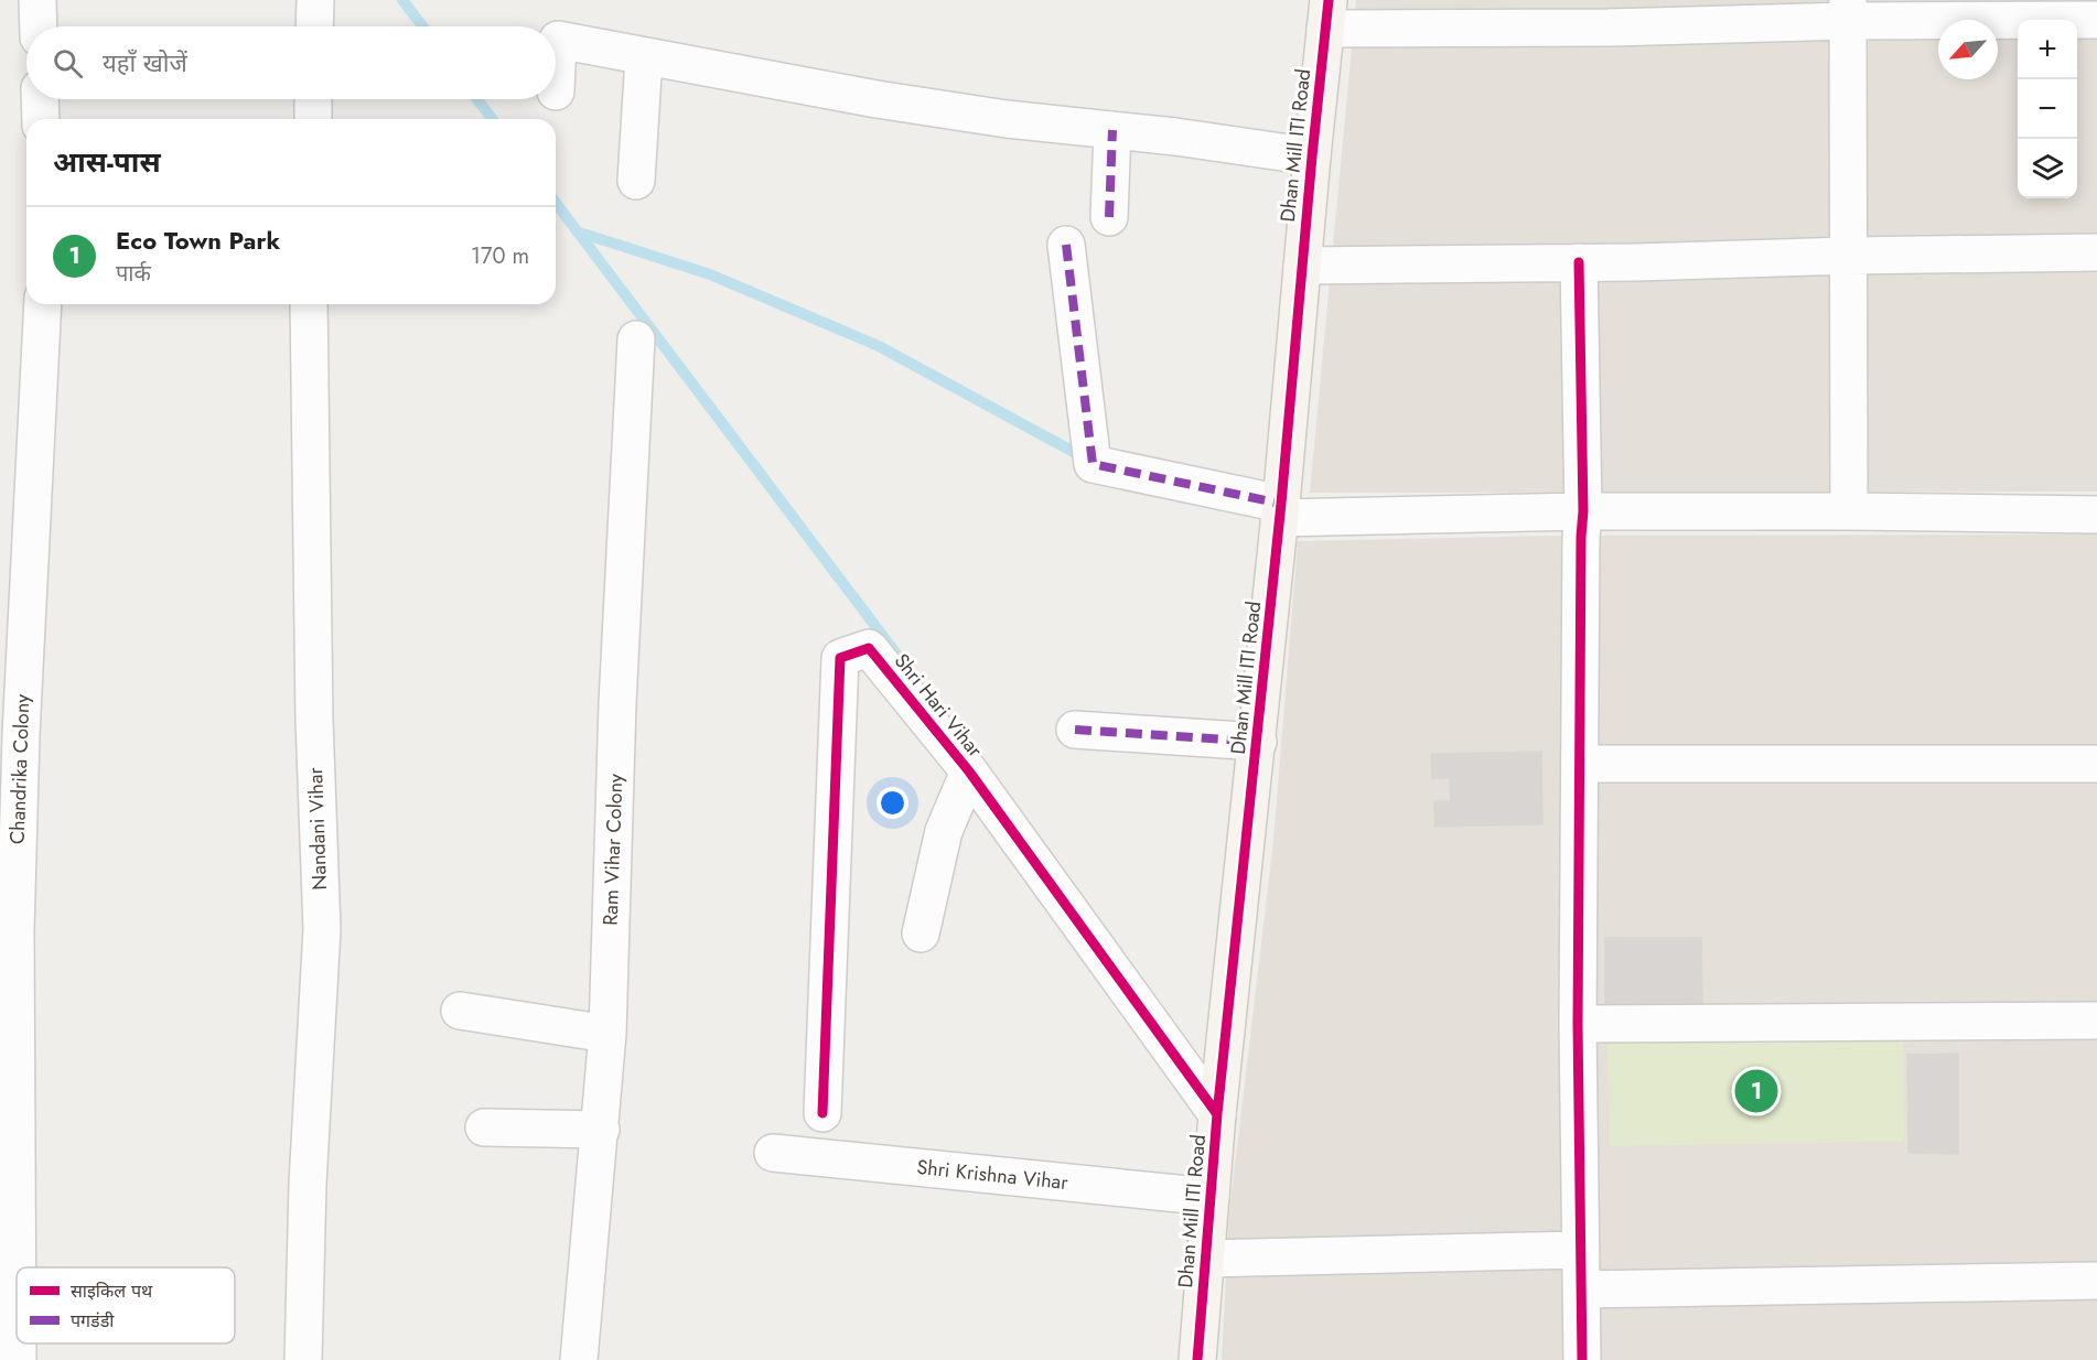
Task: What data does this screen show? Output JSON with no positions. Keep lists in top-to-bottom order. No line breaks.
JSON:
{"streets":{"street":["Dhan Mill ITI Road","Shri Hari Vihar","Chandrika Colony","Nandani Vihar","Ram Vihar Colony","Shri Krishna Vihar"]},"crossings":[["Dhan Mill ITI Road","Shri Hari Vihar"],["Dhan Mill ITI Road","Shri Krishna Vihar"]],"legend":["साइकिल पथ","पगडंडी"],"north":"bottom left","page":{"map_buttons":["+","−"],"search":"यहाँ खोजें","heading":"आस-पास","list":[{"mark":"1","name":"Eco Town Park","note":"पार्क","value":"170 m"}],"pins":"1"}}
